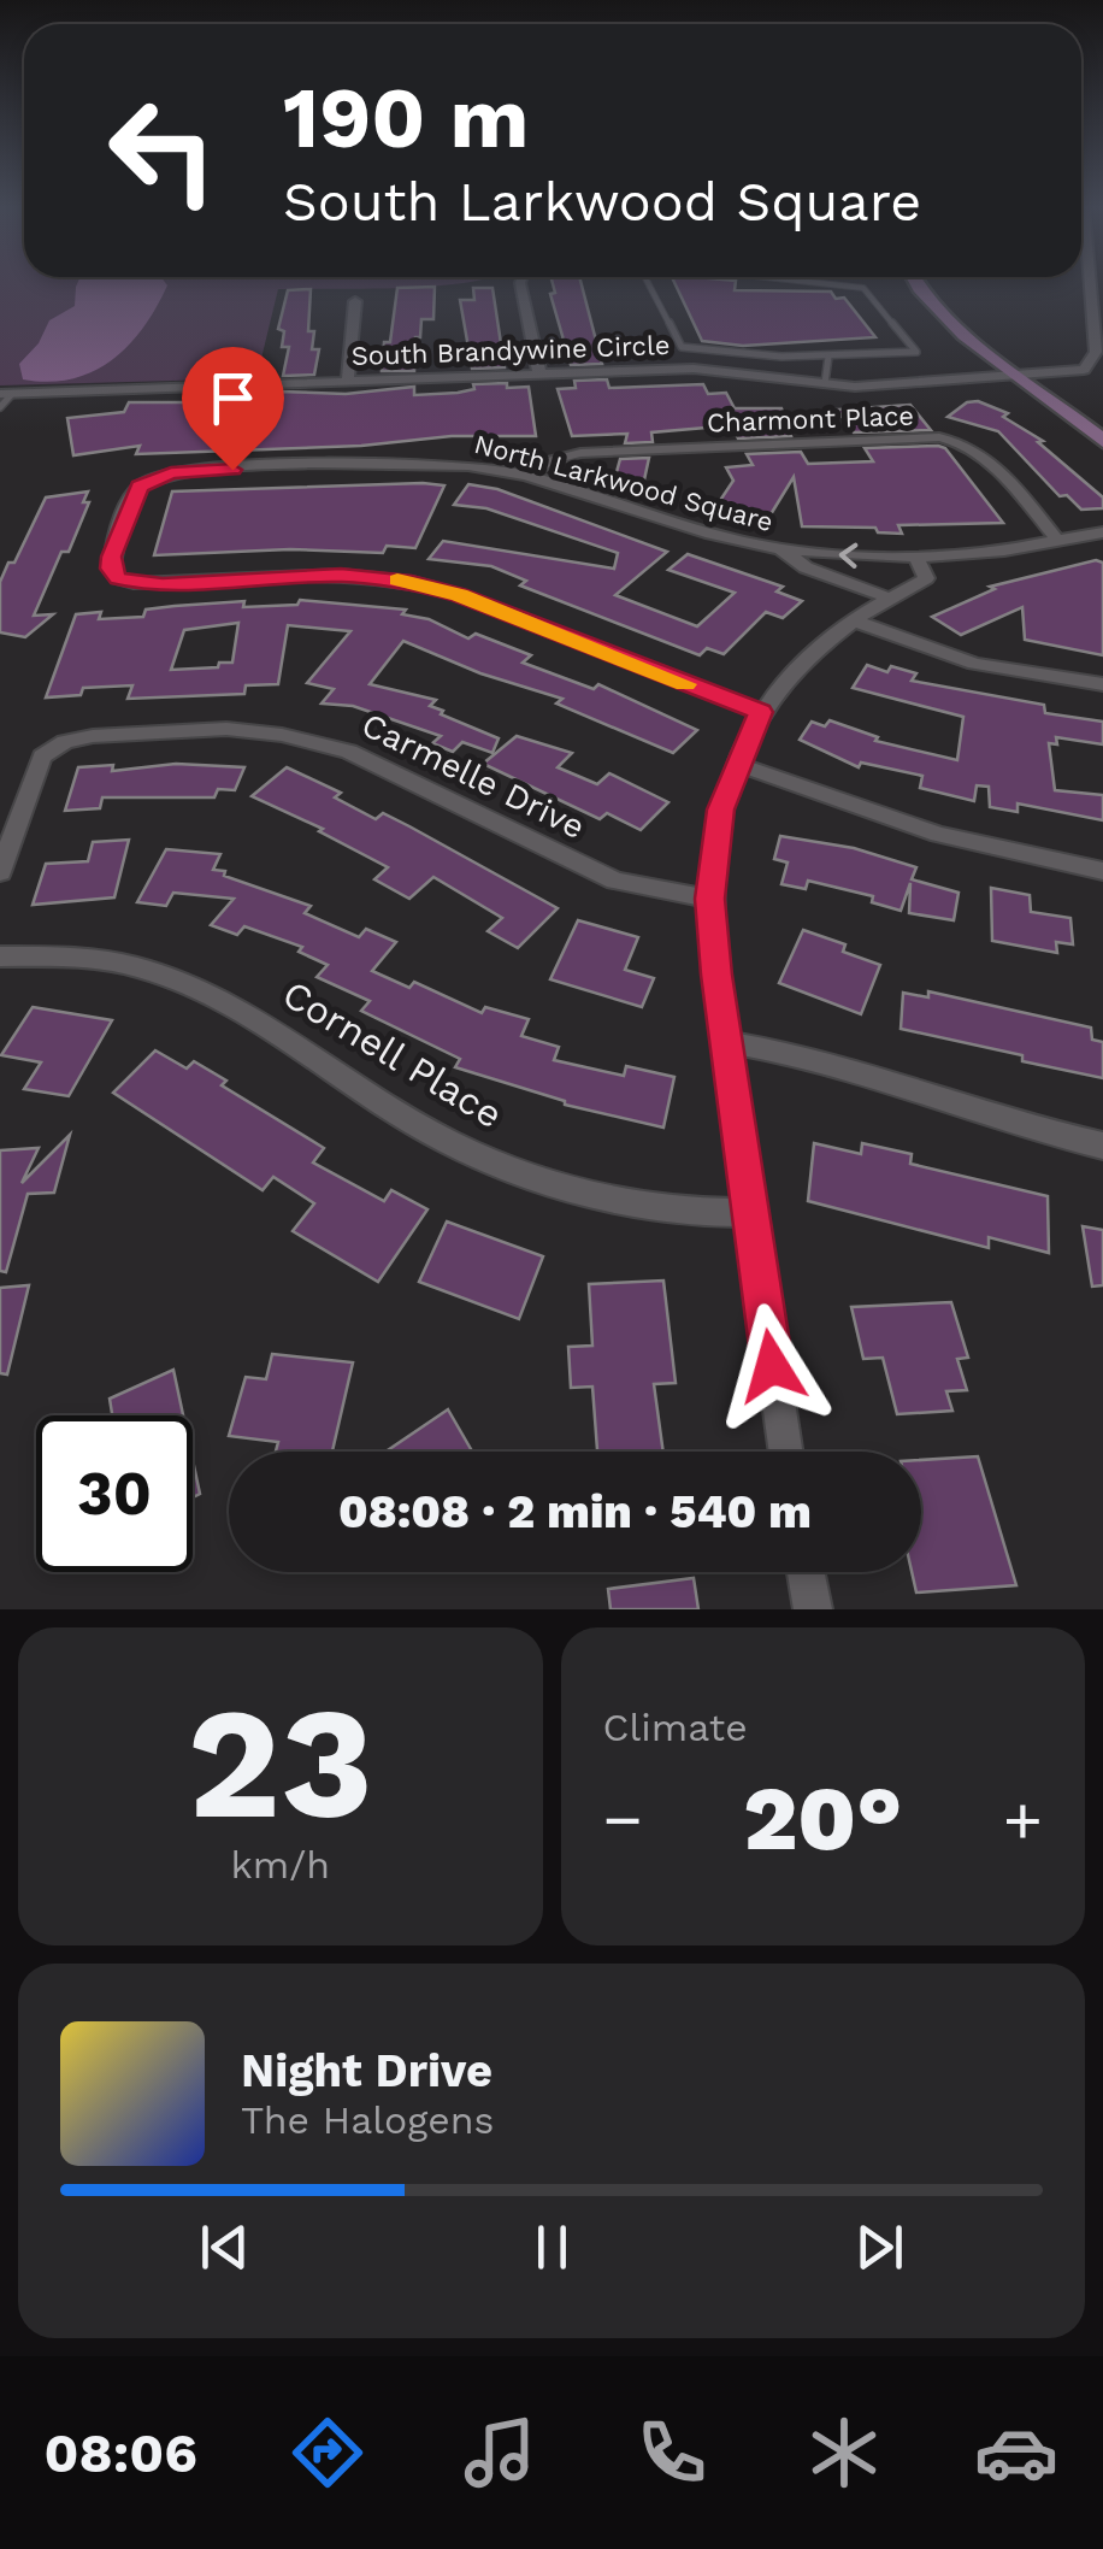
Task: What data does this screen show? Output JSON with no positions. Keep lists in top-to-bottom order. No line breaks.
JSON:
{"streets":{"street":["South Brandywine Circle","Charmont Place","North Larkwood Square","Carmelle Drive","Cornell Place"]},"crossings":[["Charmont Place","North Larkwood Square"]],"page":{"turn":["190 m","South Larkwood Square"],"limit":"30","trip":"08:08 · 2 min · 540 m","tile":[["23","km/h"],"Climate"],"heat":["−","20°","+"],"song":["Night Drive","The Halogens"],"tabs":"08:06"}}
